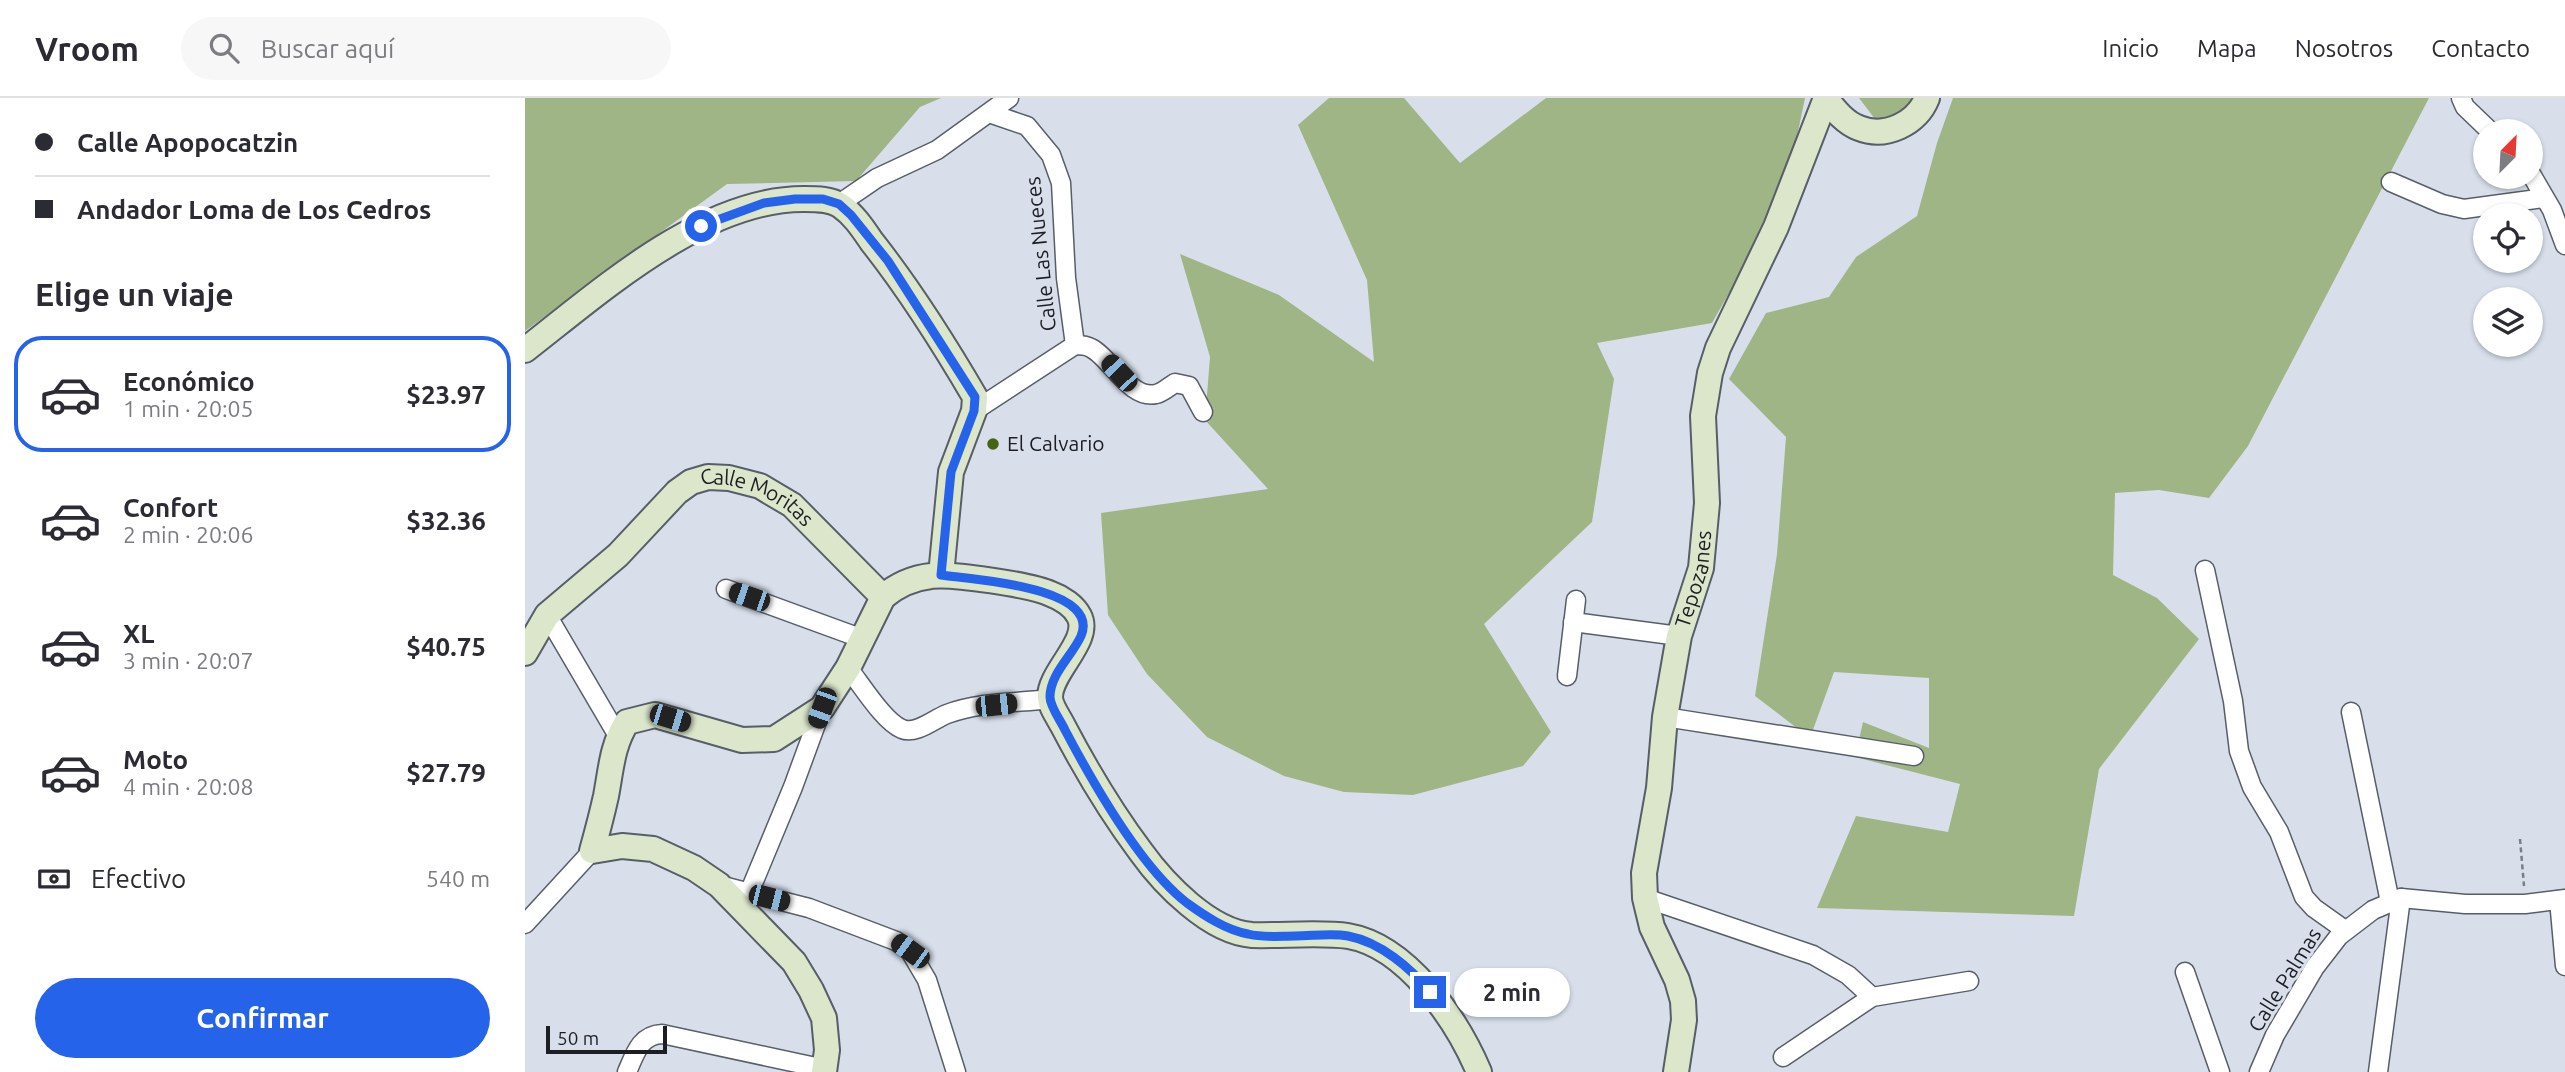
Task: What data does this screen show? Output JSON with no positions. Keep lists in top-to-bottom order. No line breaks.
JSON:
{"streets":{"main road":["Calle Moritas","Tepozanes"],"street":["Calle Las Nueces","Calle Palmas"]},"places":["El Calvario"],"scale_bar":"50 m","north":"top right","page":{"header":"Vroom","search":"Buscar aquí","nav":["Inicio","Mapa","Nosotros","Contacto"],"banner":["Calle Apopocatzin","Andador Loma de Los Cedros"],"heading":"Elige un viaje","list":[{"name":"Económico","note":"1 min · 20:05","value":"$23.97"},{"name":"Confort","note":"2 min · 20:06","value":"$32.36"},{"name":"XL","note":"3 min · 20:07","value":"$40.75"},{"name":"Moto","note":"4 min · 20:08","value":"$27.79"}],"pay":["Efectivo","540 m"],"buttons":"Confirmar","bubble":"2 min","scale":"50 m"}}
